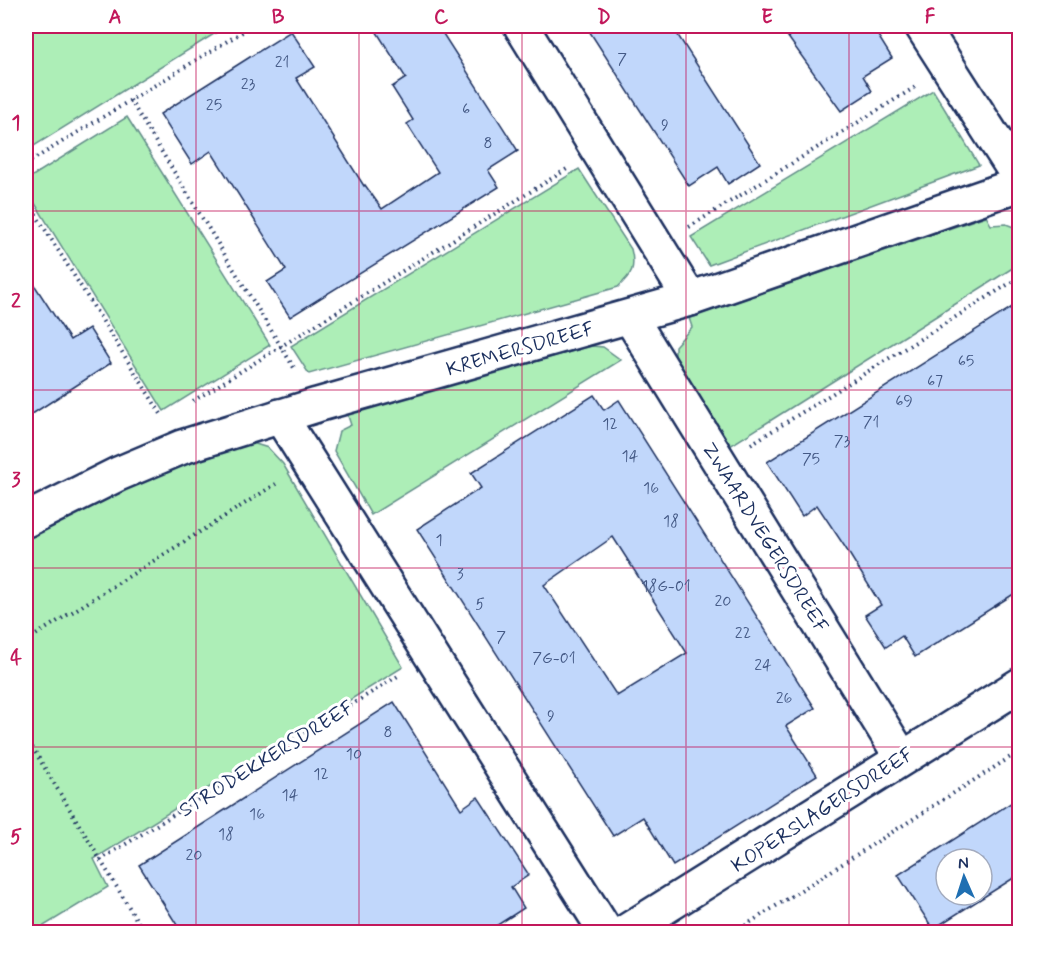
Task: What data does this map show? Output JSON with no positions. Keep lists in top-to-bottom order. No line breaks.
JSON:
{"streets":{"street":["KREMERSDREEF","ZWAARDVEGERSDREEF","KOPERSLAGERSDREEF"],"path":["STRODEKKERSDREEF"]},"crossings":[["KREMERSDREEF","ZWAARDVEGERSDREEF"],["ZWAARDVEGERSDREEF","KOPERSLAGERSDREEF"]],"house_numbers":["7","21","23","25","6","9","8","65","67","69","71","12","73","14","75","16","18","1","3","18G-01","20","5","22","7","7G-01","24","26","9","8","10","12","14","16","18","20"],"north":"top","grid":{"columns":["A","B","C","D","E","F"],"rows":["1","2","3","4","5"]}}
